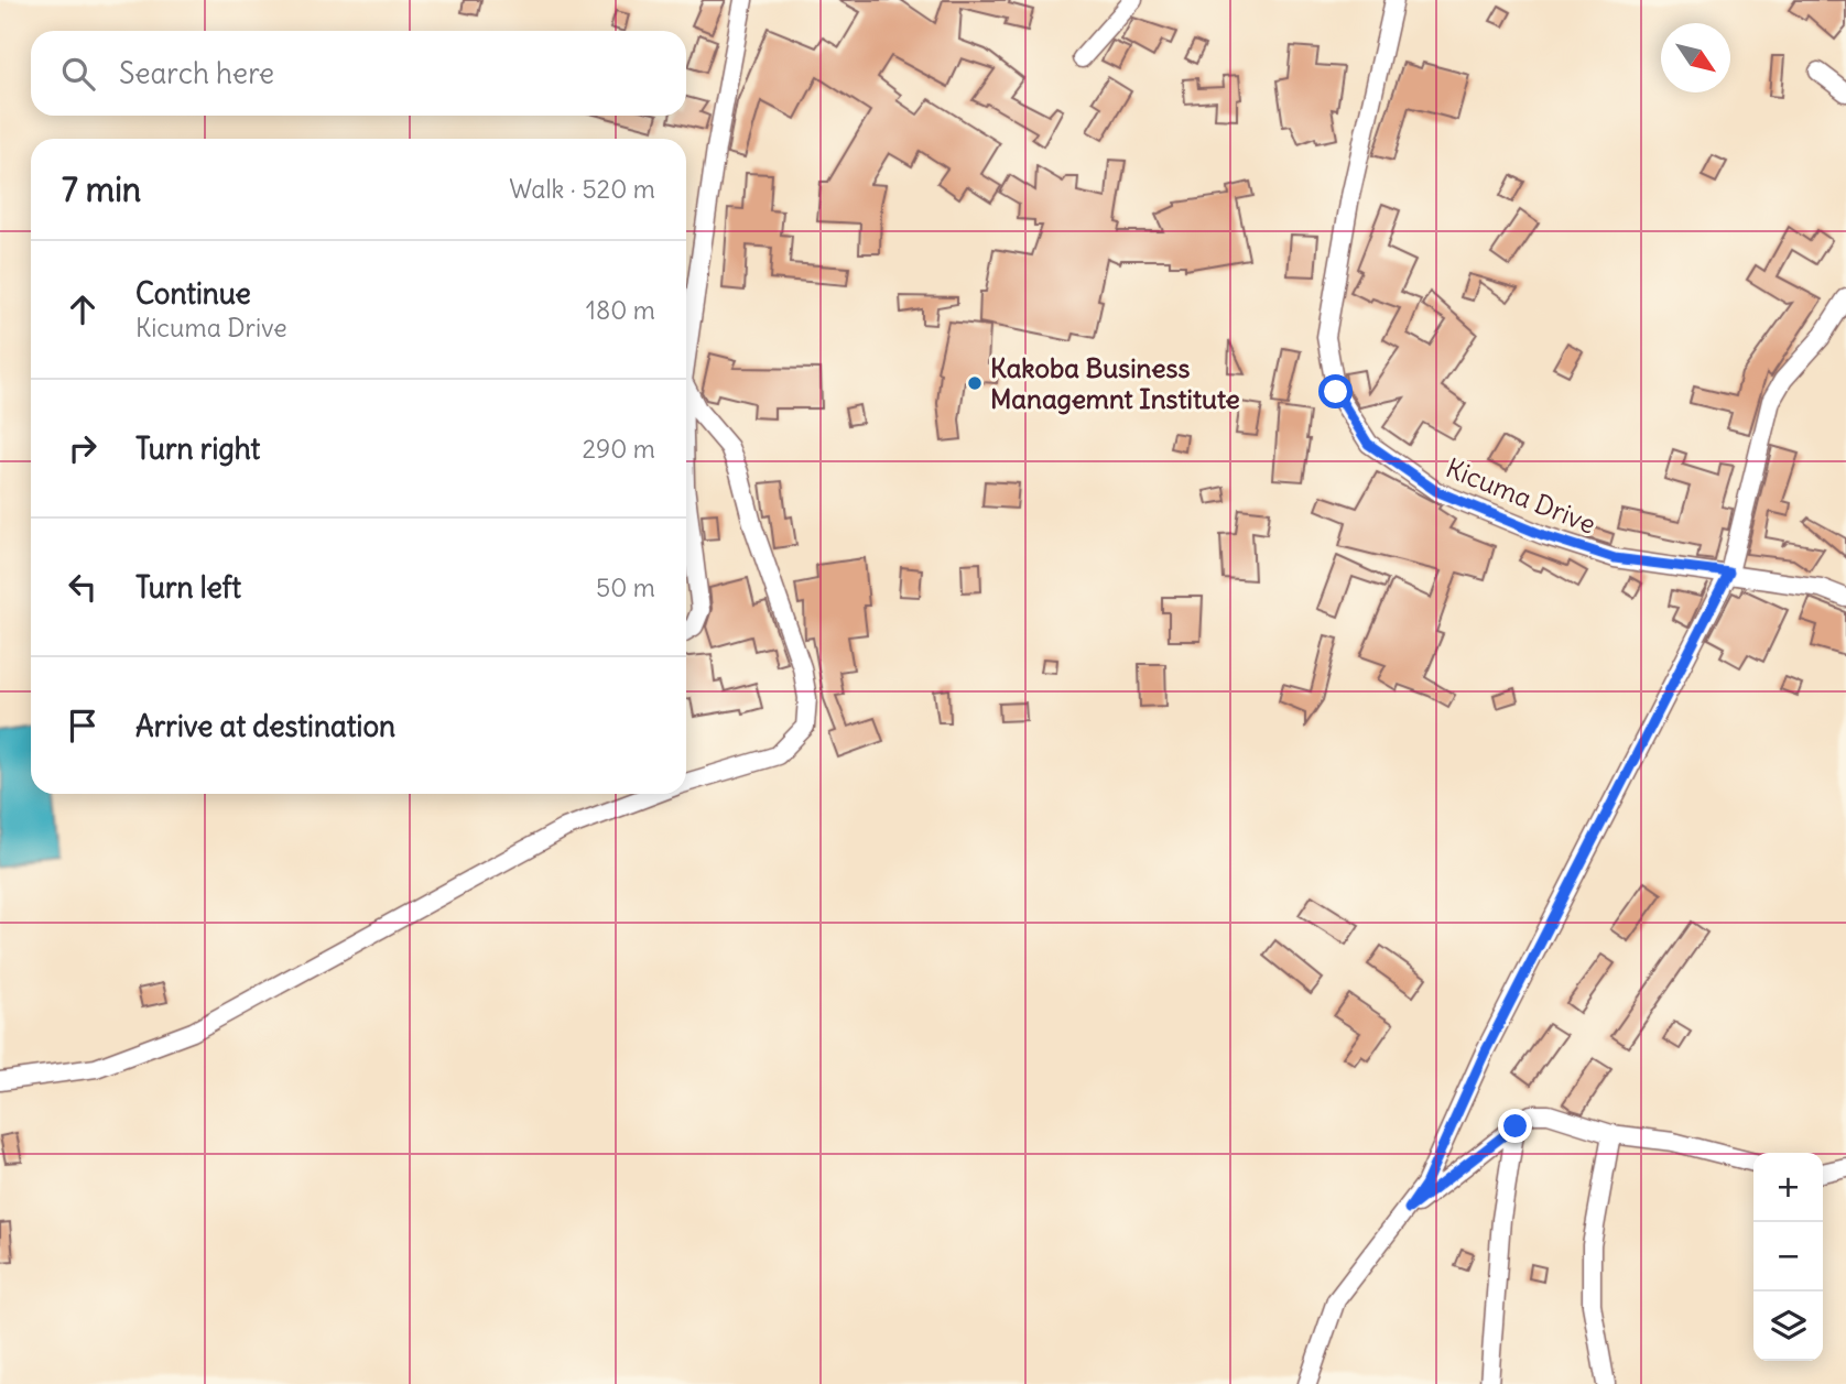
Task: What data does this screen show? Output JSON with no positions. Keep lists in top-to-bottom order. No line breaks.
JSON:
{"streets":{"street":["Kicuma Drive"]},"places":["Kakoba Business Managemnt Institute"],"north":"bottom right","page":{"search":"Search here","heading":["7 min","Walk · 520 m"],"list":[["Continue","Kicuma Drive","180 m"],["Turn right","290 m"],["Turn left","50 m"],"Arrive at destination"],"map_buttons":["+","−"]}}
